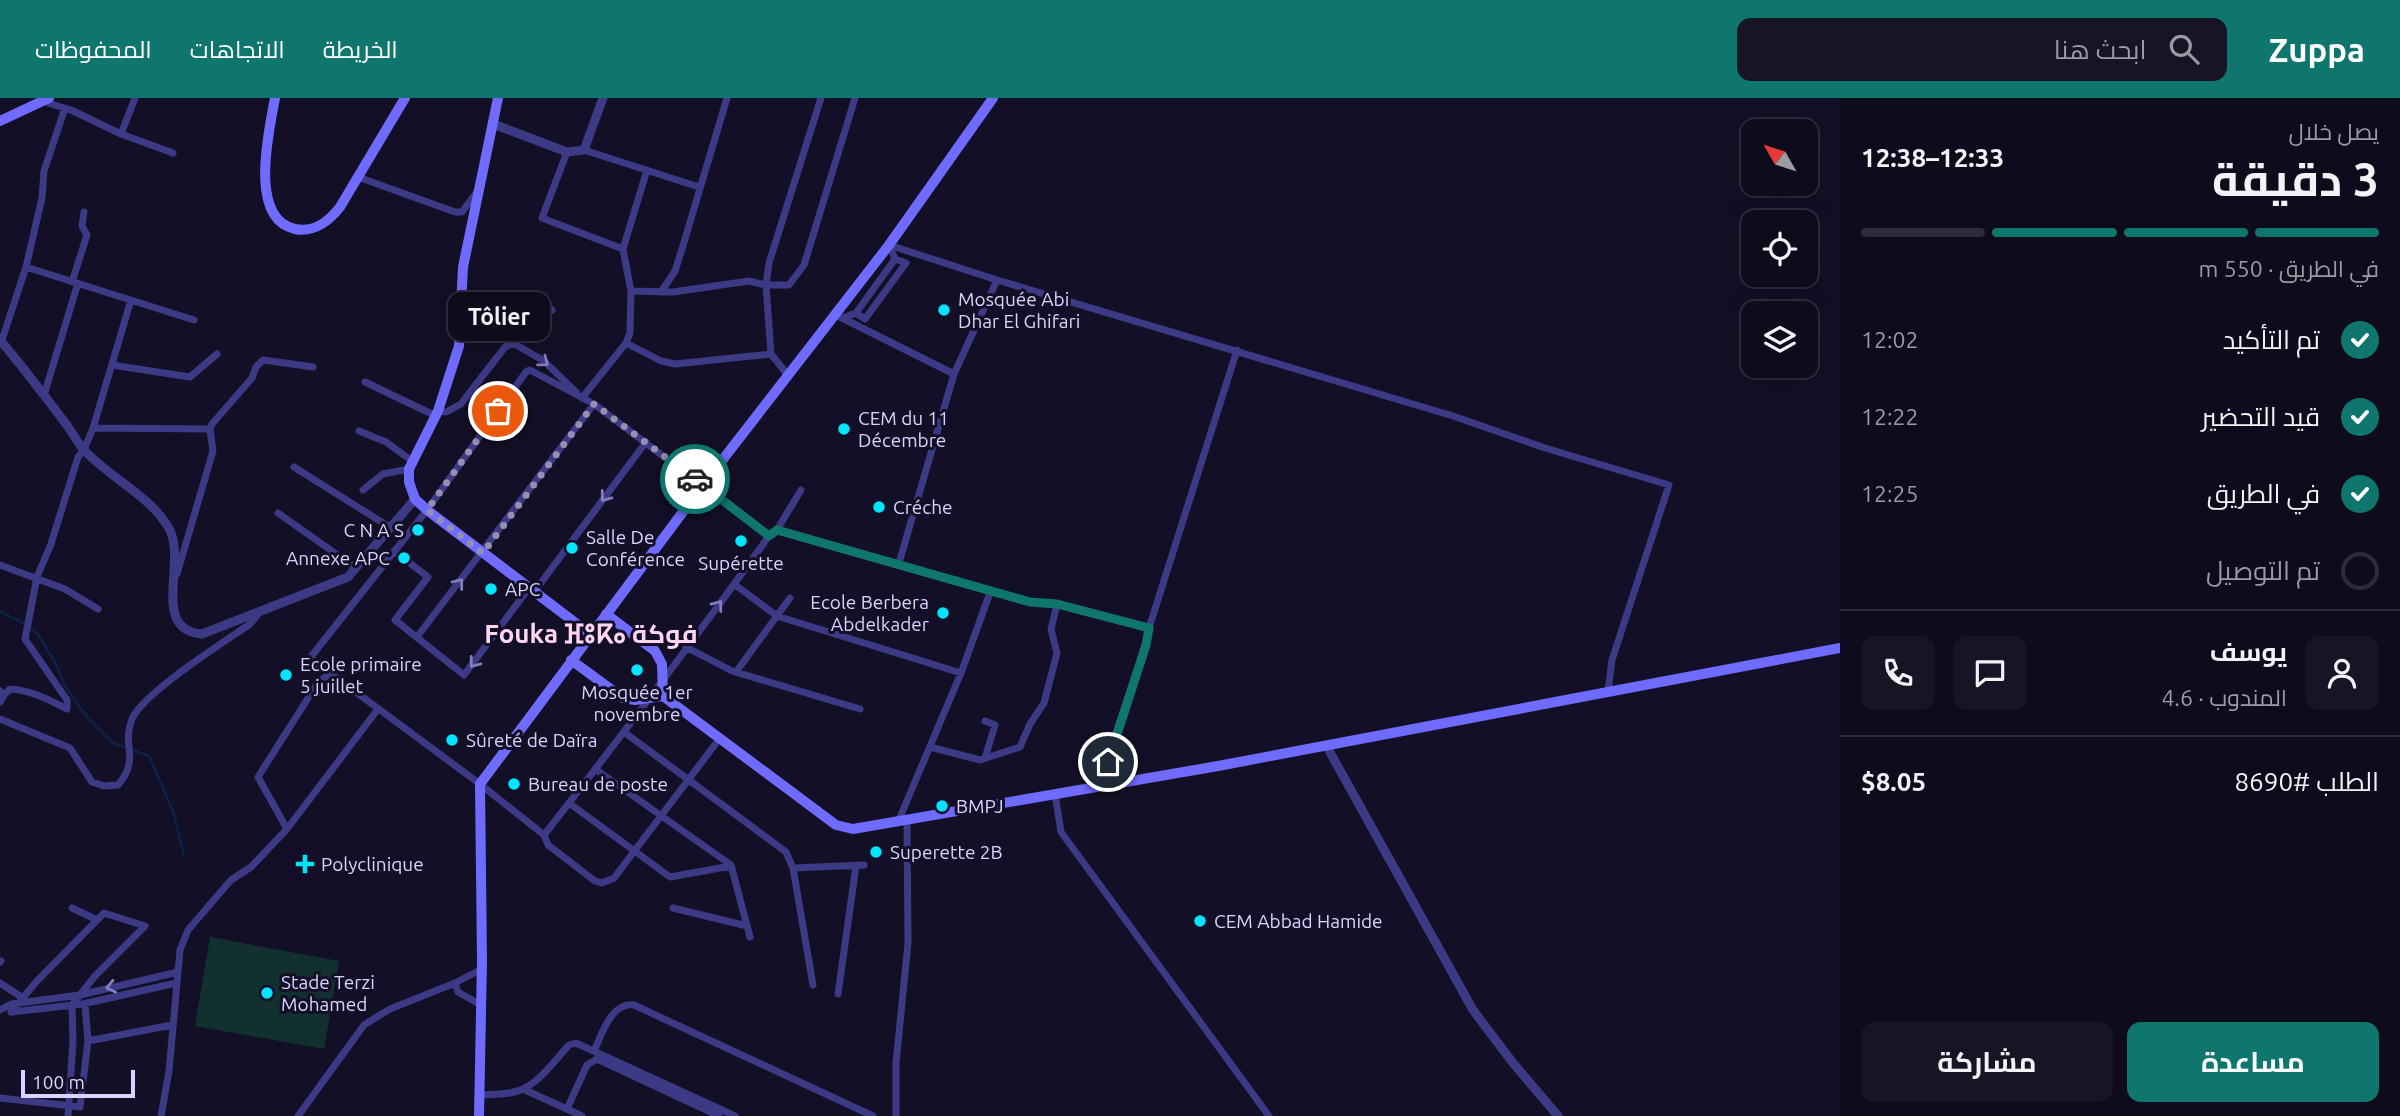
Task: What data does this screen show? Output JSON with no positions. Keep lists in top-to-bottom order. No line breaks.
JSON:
{"districts":["Fouka ⴼⵓⴽⴰ فوكة"],"places":{"other":["Mosquée Abi Dhar El Ghifari","Tôlier","CEM du 11 Décembre","Créche","C N A S","Supérette","Salle De Conférence","Annexe APC","APC","Ecole Berbera Abdelkader","Mosquée 1er novembre","Ecole primaire 5 juillet","Sûreté de Daïra","Bureau de poste","BMPJ","Superette 2B","CEM Abbad Hamide","Stade Terzi Mohamed"],"health":["Polyclinique"]},"scale_bar":"100 m","north":"top left","page":{"header":"Zuppa","search":"ابحث هنا","nav":["الخريطة","الاتجاهات","المحفوظات"],"heading":["3 دقيقة","يصل خلال","12:33–12:38"],"panel":["يوسف","المندوب · 4.6","الطلب #8690","$8.05"],"bar":"في الطريق · 550 m","bubble":"Tôlier","list":[["تم التأكيد","12:02"],["قيد التحضير","12:22"],["في الطريق","12:25"],"تم التوصيل"],"buttons":["مساعدة","مشاركة"],"scale":"100 m"}}
